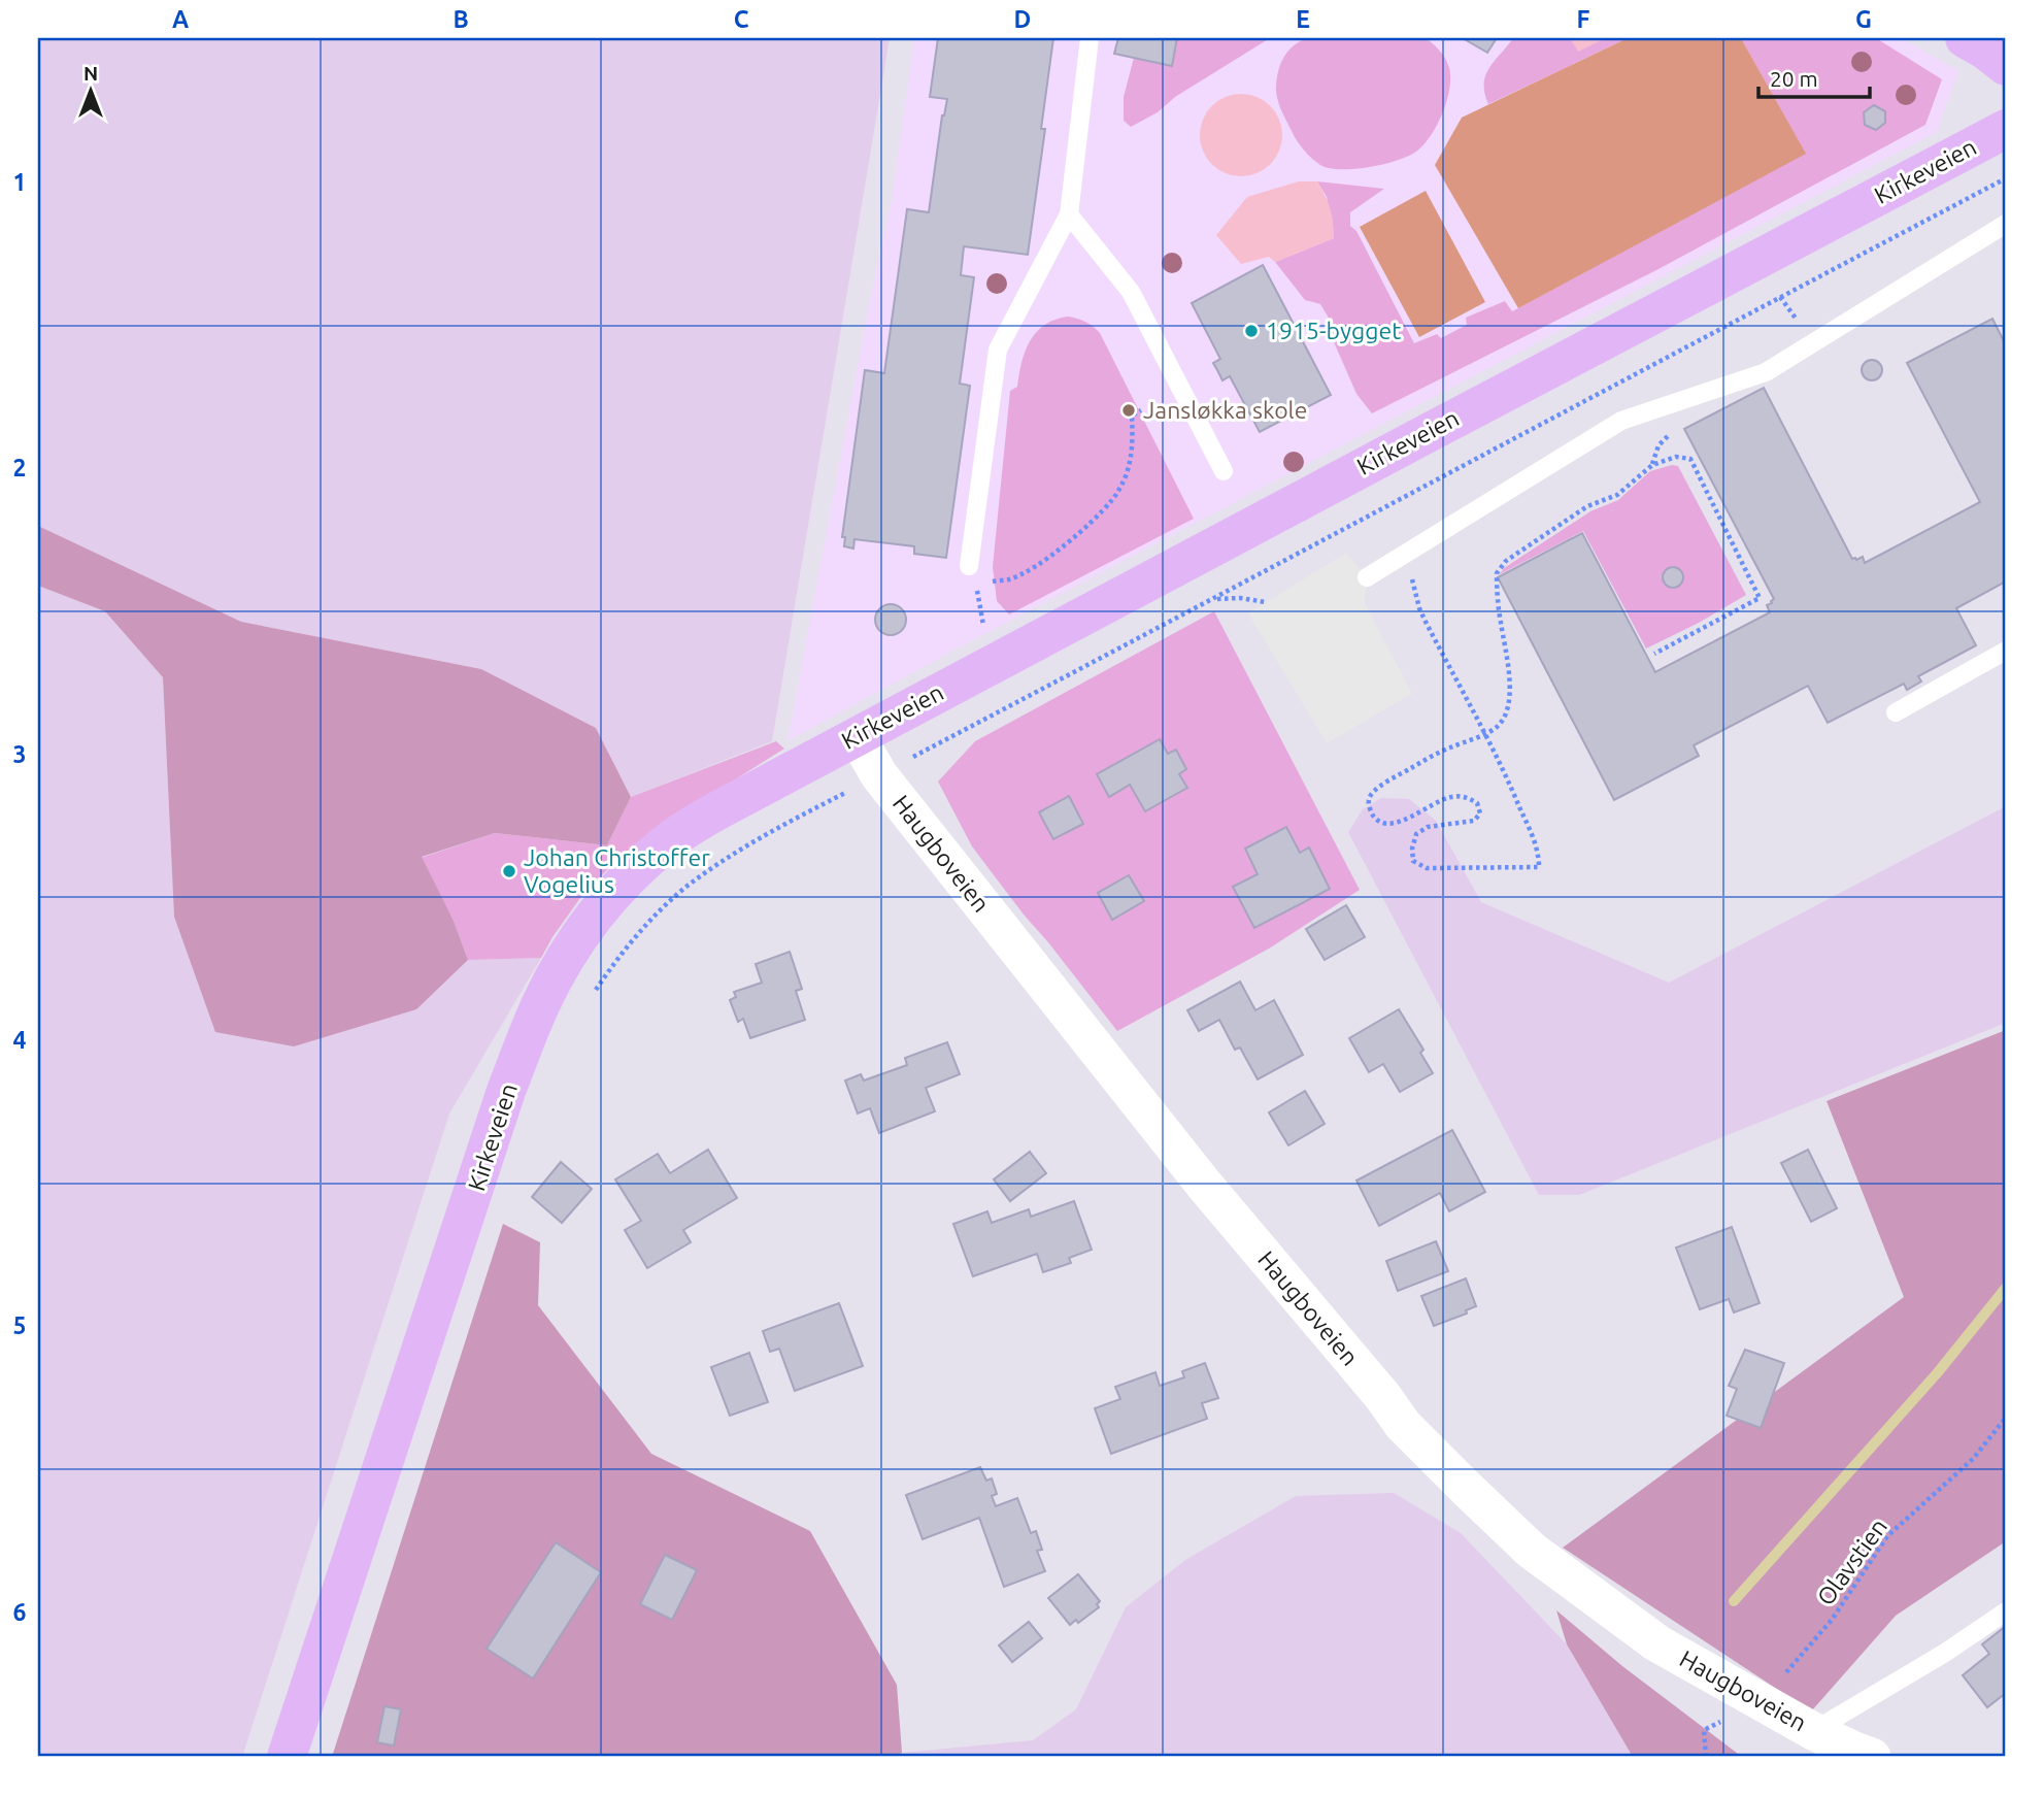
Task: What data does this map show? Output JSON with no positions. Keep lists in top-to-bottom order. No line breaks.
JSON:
{"streets":{"main road":["Kirkeveien"],"street":["Haugboveien"],"path":["Olavstien"]},"crossings":[["Kirkeveien","Haugboveien"],["Haugboveien","Olavstien"]],"places":["1915-bygget","Jansløkka skole","Johan Christoffer Vogelius"],"scale_bar":"20 m","north":"top","grid":{"columns":["A","B","C","D","E","F","G"],"rows":["1","2","3","4","5","6"]}}
